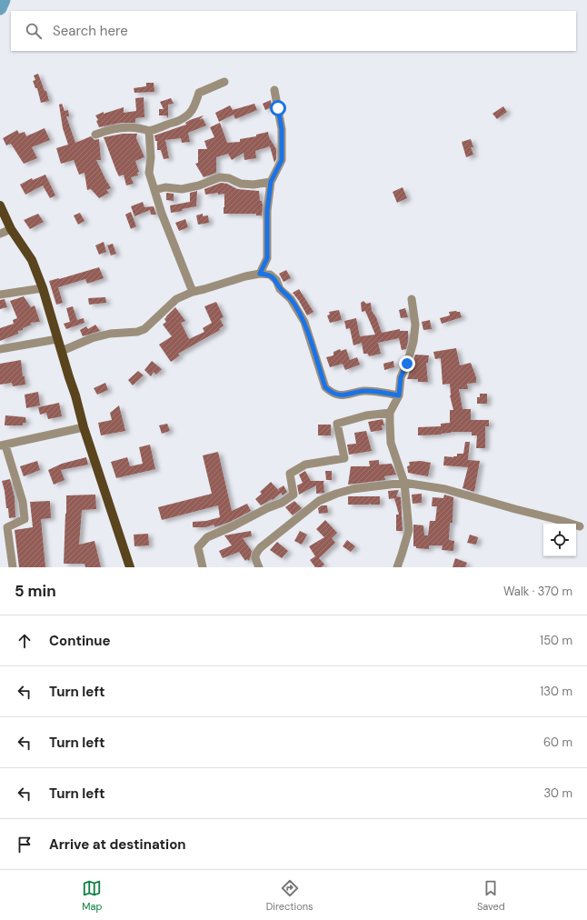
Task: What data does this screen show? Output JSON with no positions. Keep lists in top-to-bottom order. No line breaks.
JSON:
{"page":{"search":"Search here","heading":["5 min","Walk · 370 m"],"list":[["Continue","150 m"],["Turn left","130 m"],["Turn left","60 m"],["Turn left","30 m"],"Arrive at destination"],"nav":["Map","Directions","Saved"]}}
